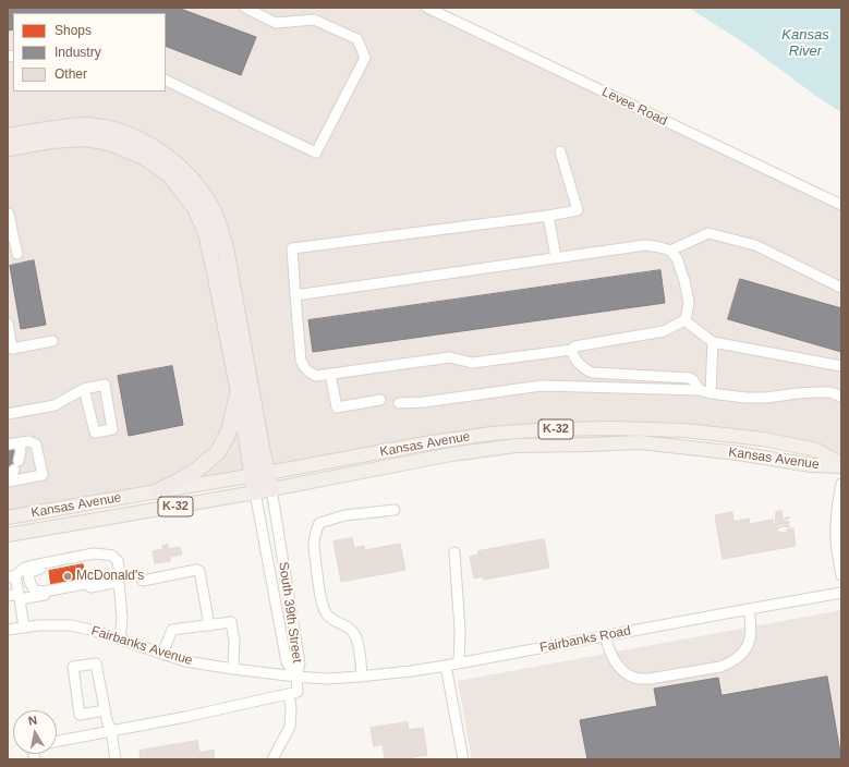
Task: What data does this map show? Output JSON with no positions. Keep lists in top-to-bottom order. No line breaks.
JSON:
{"streets":{"main road":["K-32","Kansas Avenue"],"street":["Levee Road","South 39th Street","Fairbanks Road","Fairbanks Avenue"]},"crossings":[["Kansas Avenue","South 39th Street"],["South 39th Street","Fairbanks Avenue"],["Fairbanks Road","Fairbanks Avenue"]],"water":["Kansas River"],"places":["McDonald's"],"legend":["Shops","Industry","Other"],"north":"top"}
